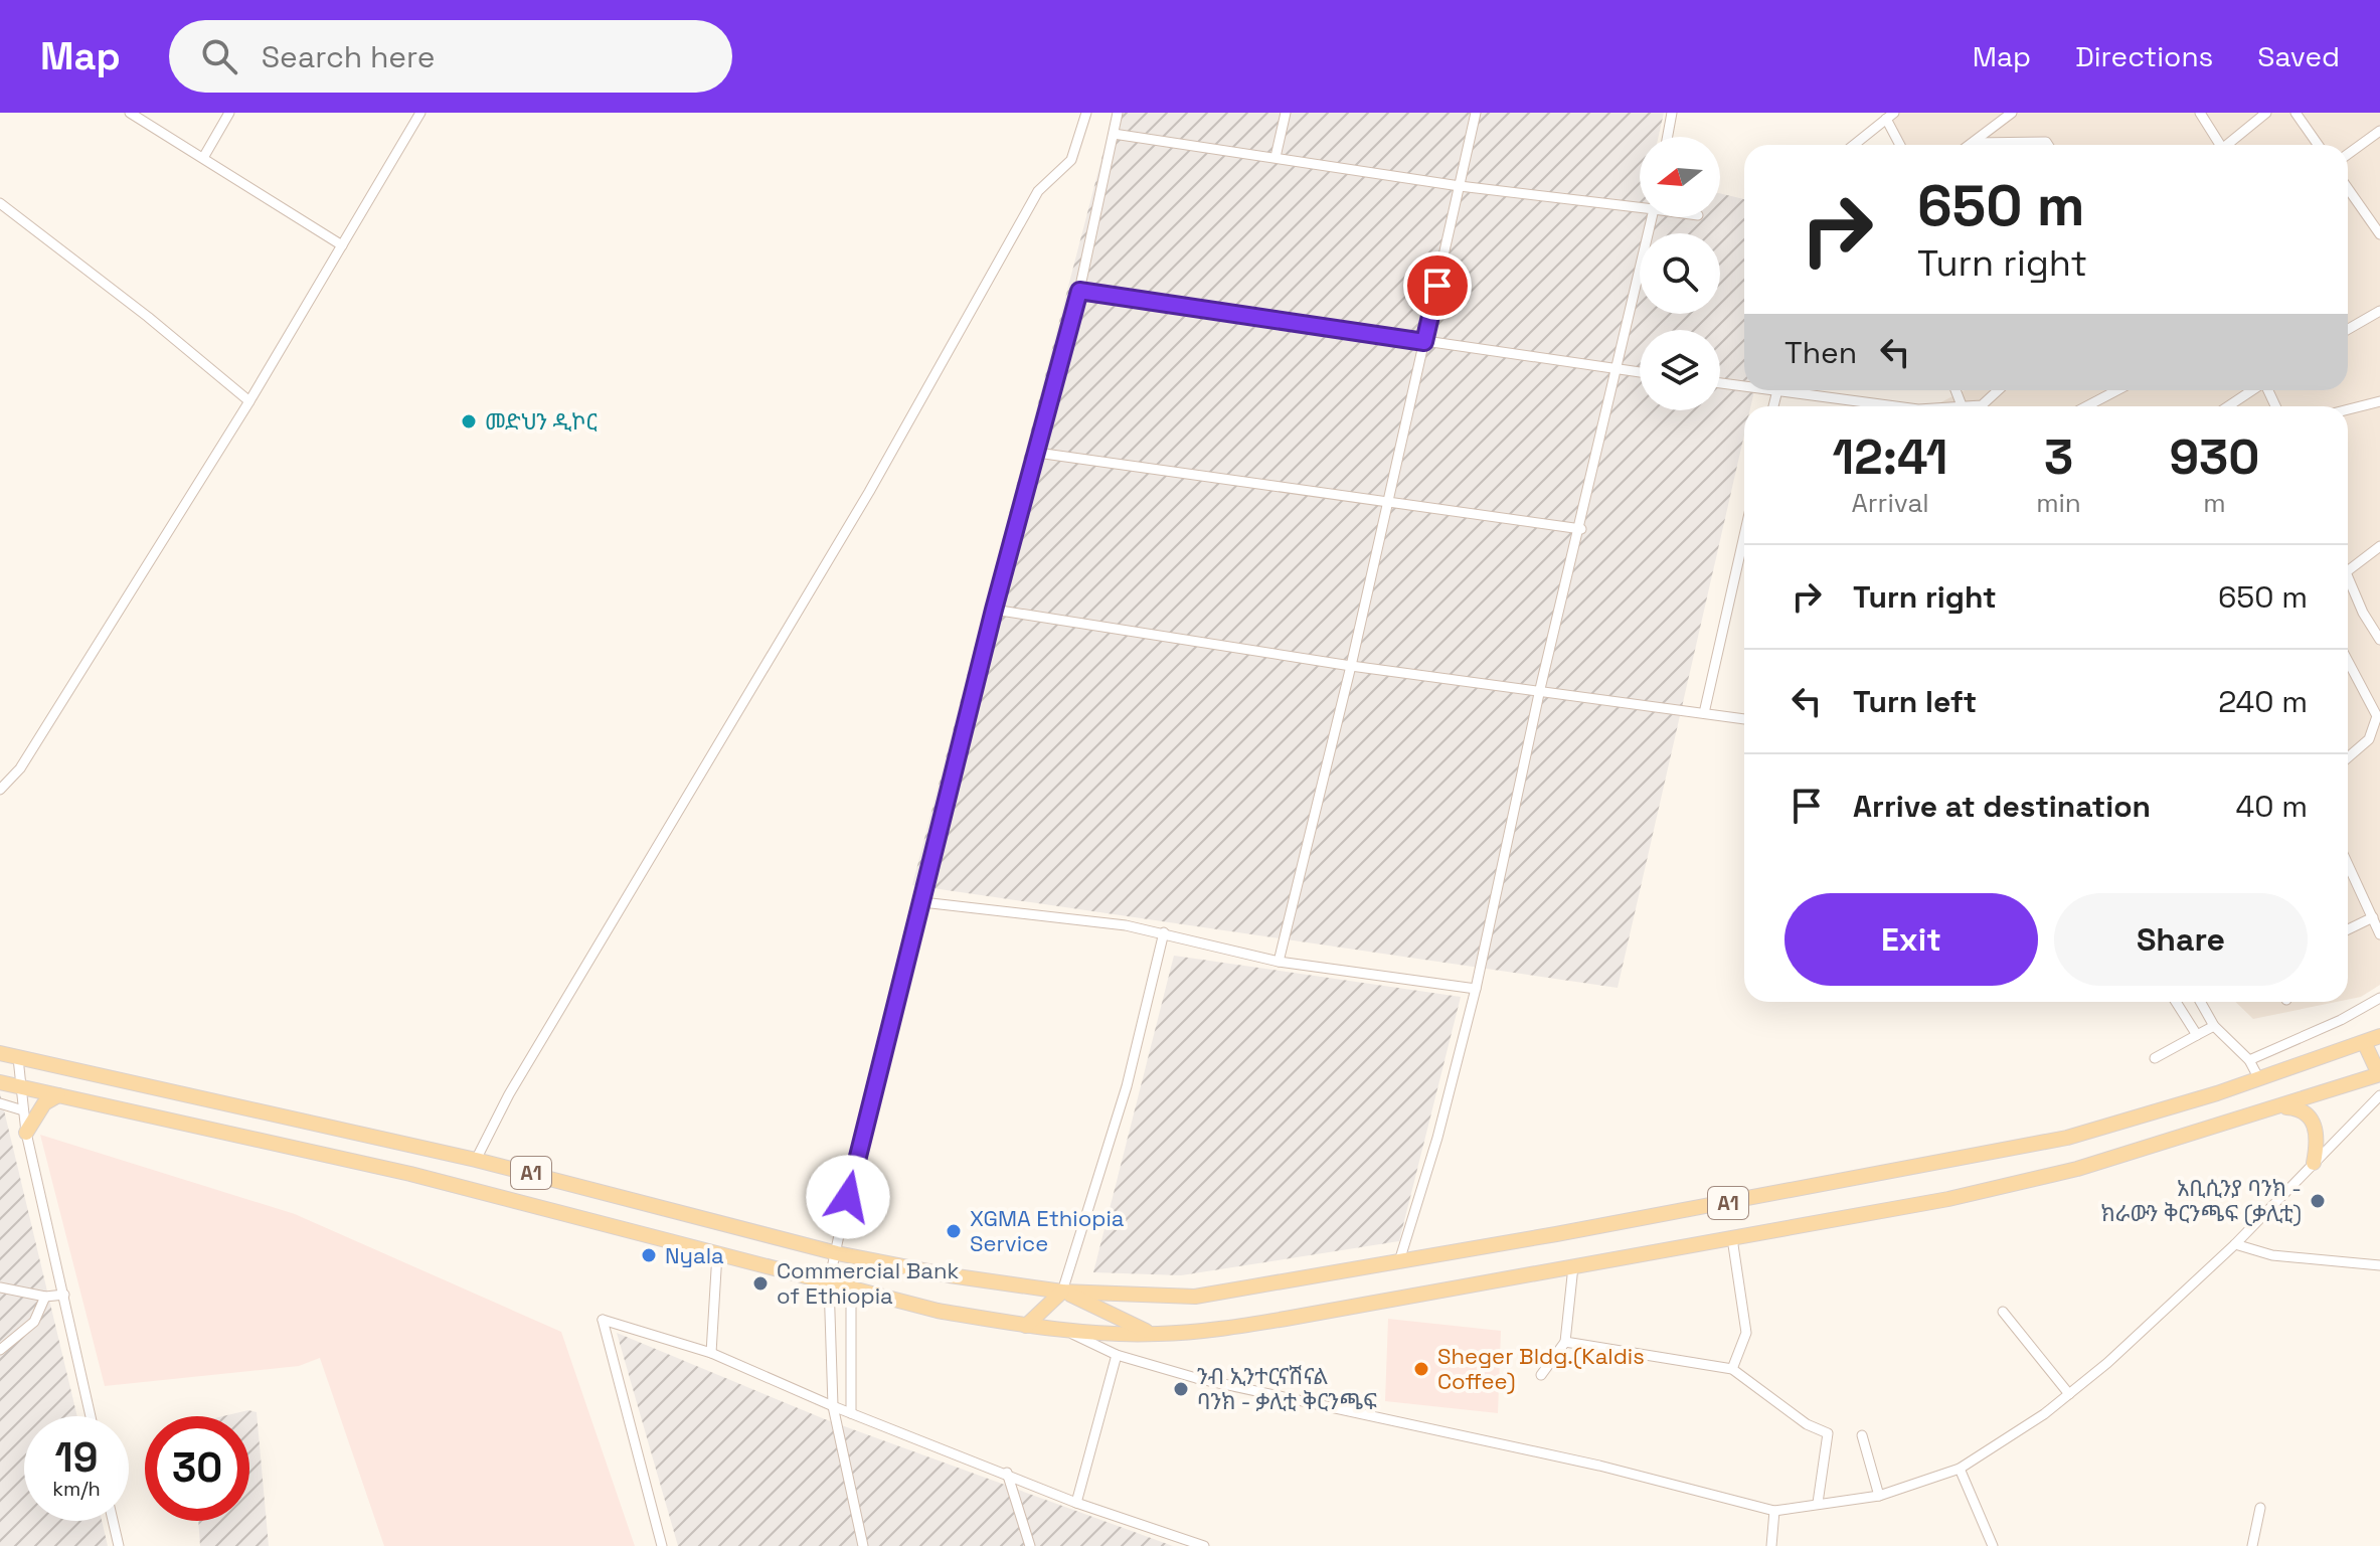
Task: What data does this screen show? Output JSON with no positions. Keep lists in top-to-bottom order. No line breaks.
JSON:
{"streets":{"main road":["A1"]},"places":["መድህን ዲኮር","አቢሲንያ ባንክ - ክራውን ቅርንጫፍ (ቃሊቲ)","XGMA Ethiopia Service","Nyala","Commercial Bank of Ethiopia","Sheger Bldg.(Kaldis Coffee)","ንብ ኢንተርናሽናል ባንክ - ቃሊቲ ቅርንጫፍ"],"north":"left","page":{"header":"Map","search":"Search here","nav":["Map","Directions","Saved"],"turn":["650 m","Turn right"],"then":"Then","eta":["12:41","Arrival","3","min","930","m"],"list":[{"name":"Turn right","value":"650 m"},{"name":"Turn left","value":"240 m"},{"name":"Arrive at destination","value":"40 m"}],"buttons":["Exit","Share"],"speed":"19 km/h","limit":"30"}}
